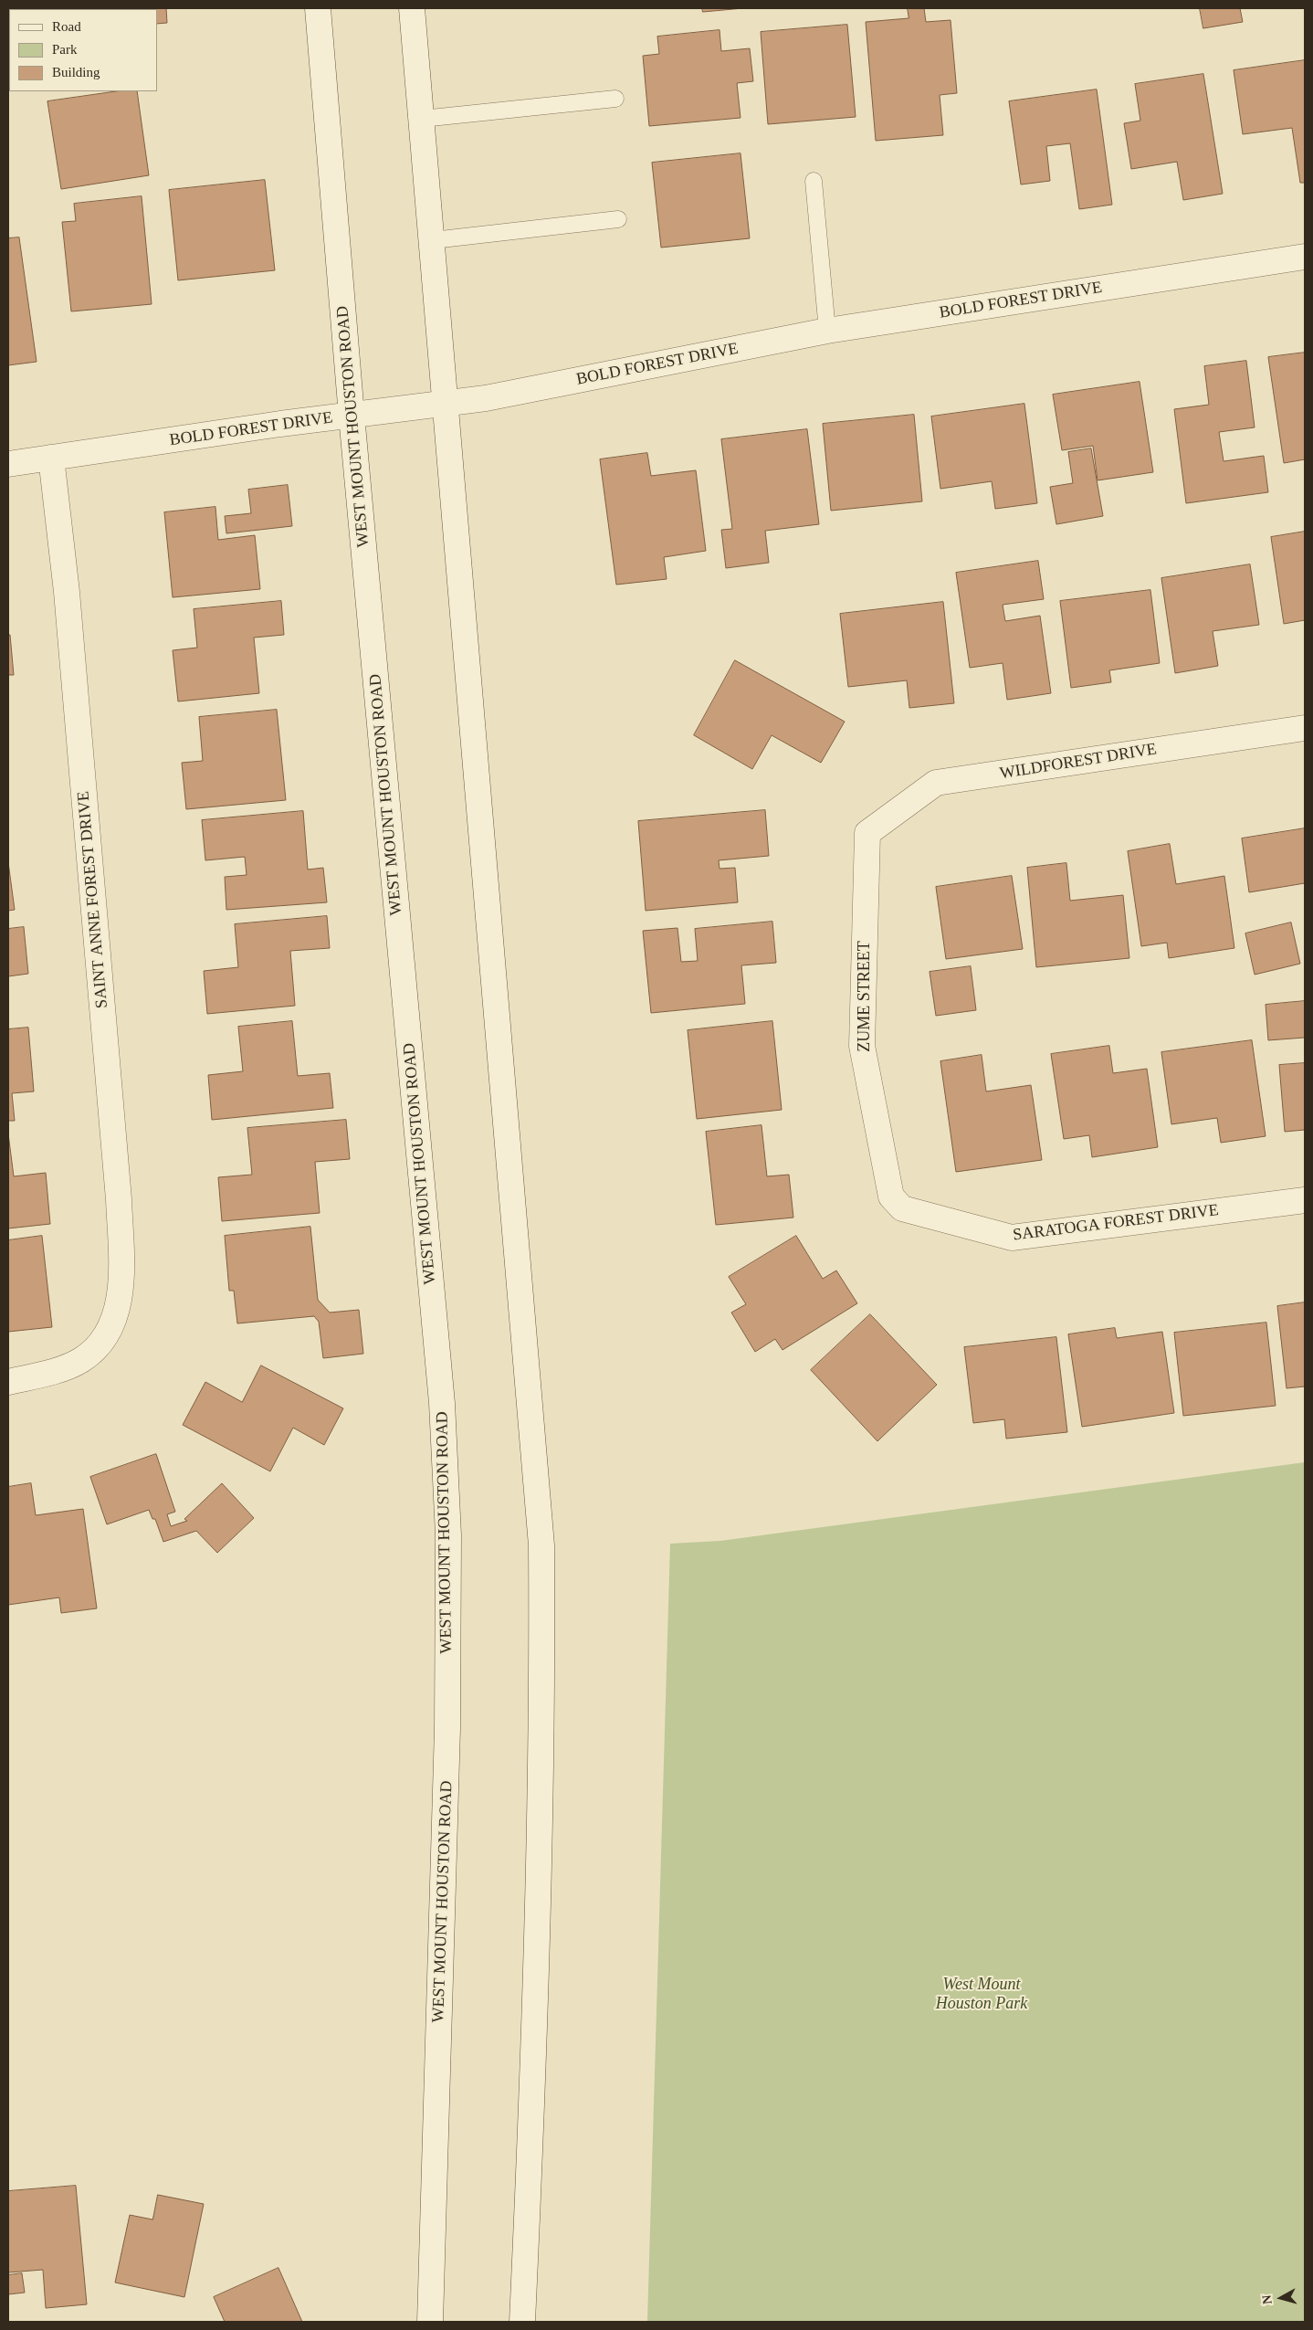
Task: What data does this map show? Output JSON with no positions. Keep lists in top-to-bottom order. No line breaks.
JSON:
{"streets":{"main road":["BOLD FOREST DRIVE","WEST MOUNT HOUSTON ROAD","WILDFOREST DRIVE","SAINT ANNE FOREST DRIVE","ZUME STREET","SARATOGA FOREST DRIVE"]},"crossings":[["BOLD FOREST DRIVE","WEST MOUNT HOUSTON ROAD"],["BOLD FOREST DRIVE","SAINT ANNE FOREST DRIVE"],["WILDFOREST DRIVE","ZUME STREET"],["ZUME STREET","SARATOGA FOREST DRIVE"]],"parks":["West Mount Houston Park"],"legend":["Road","Park","Building"],"north":"left"}
